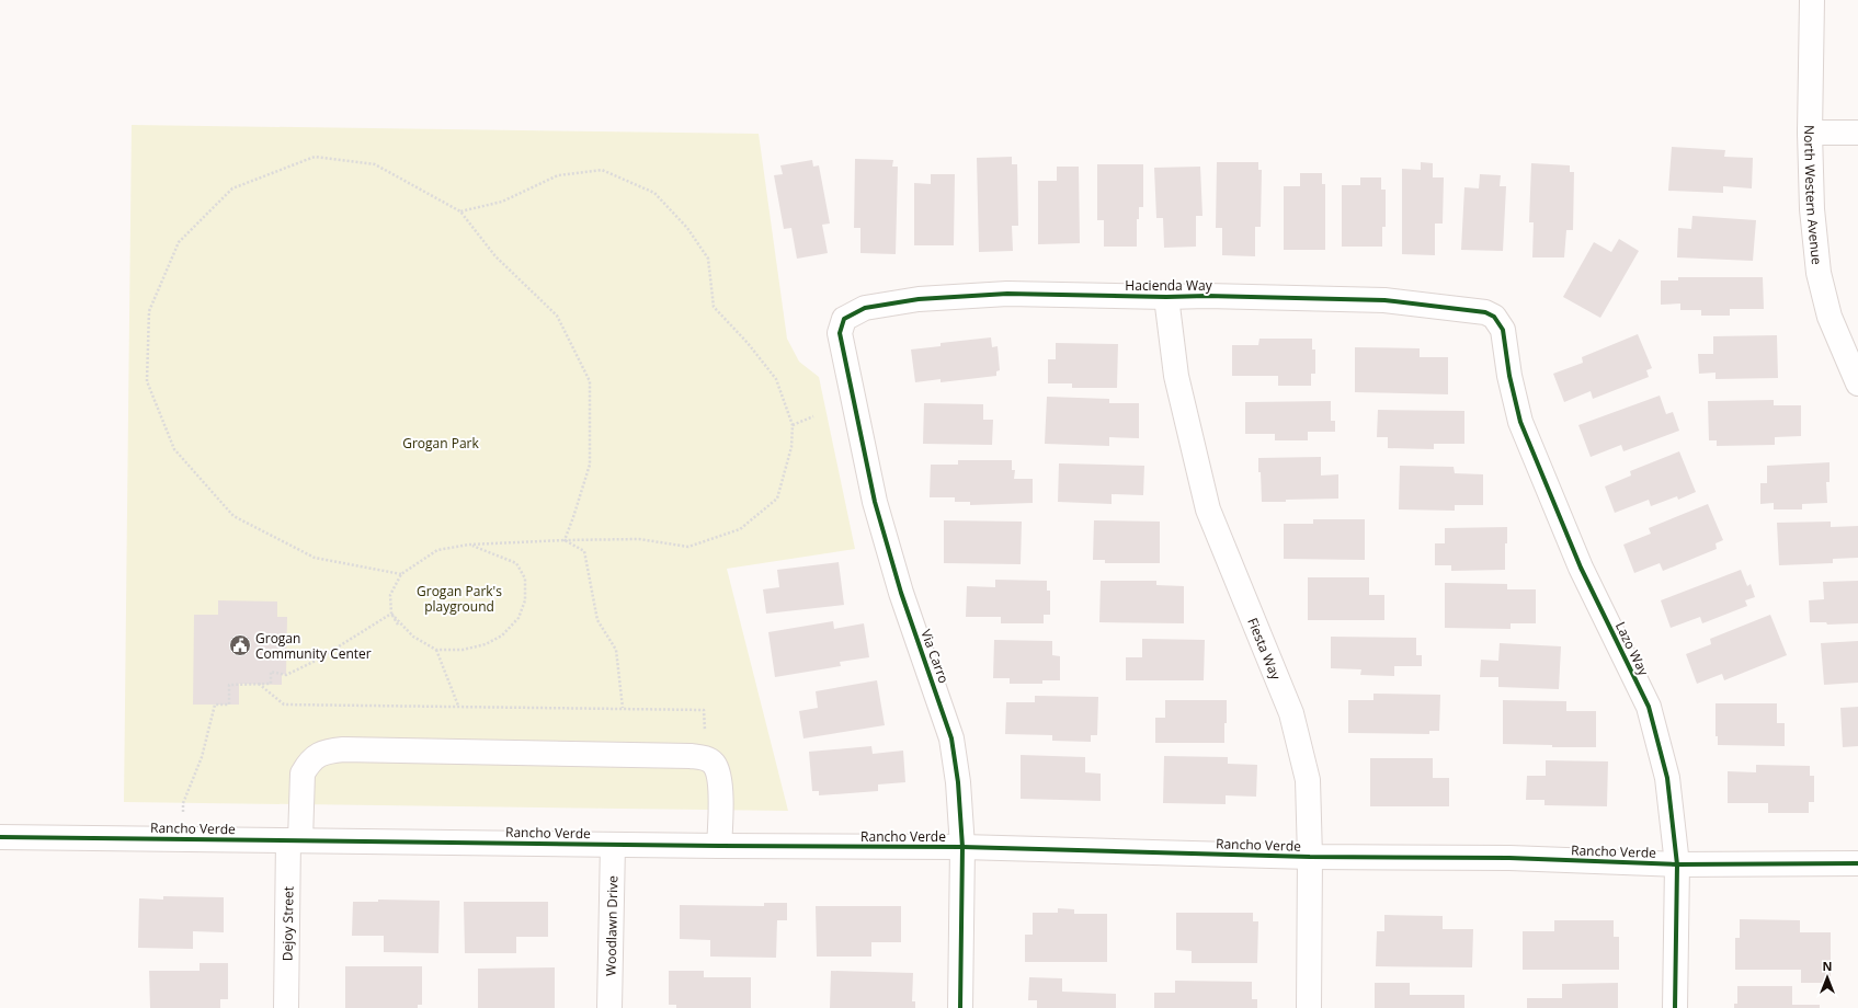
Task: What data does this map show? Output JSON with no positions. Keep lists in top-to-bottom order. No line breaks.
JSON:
{"streets":{"street":["North Western Avenue","Hacienda Way","Fiesta Way","Lazo Way","Via Carro","Rancho Verde","Dejoy Street","Woodlawn Drive"]},"crossings":[["Hacienda Way","Fiesta Way"],["Hacienda Way","Lazo Way"],["Hacienda Way","Via Carro"],["Fiesta Way","Rancho Verde"],["Lazo Way","Rancho Verde"],["Via Carro","Rancho Verde"],["Rancho Verde","Dejoy Street"],["Rancho Verde","Woodlawn Drive"]],"parks":["Grogan Park","Grogan Park's playground"],"places":{"public building":["Grogan Community Center"]},"north":"top"}
